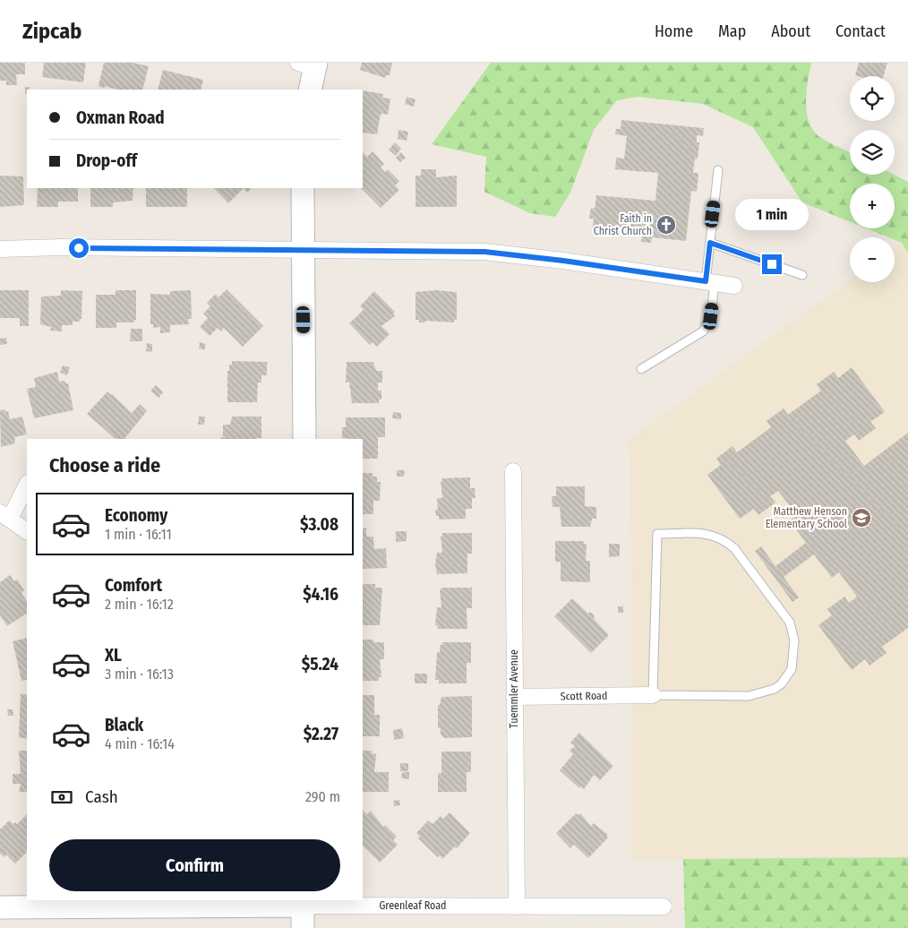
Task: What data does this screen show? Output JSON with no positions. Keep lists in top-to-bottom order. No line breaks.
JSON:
{"streets":{"street":["Tuemmler Avenue","Scott Road","Greenleaf Road"]},"crossings":[["Tuemmler Avenue","Scott Road"],["Tuemmler Avenue","Greenleaf Road"]],"places":{"church":["Faith in Christ Church"],"school or university":["Matthew Henson Elementary School"]},"page":{"header":"Zipcab","nav":["Home","Map","About","Contact"],"map_buttons":["+","−"],"banner":["Oxman Road","Drop-off"],"bubble":"1 min","heading":"Choose a ride","list":[{"name":"Economy","note":"1 min · 16:11","value":"$3.08"},{"name":"Comfort","note":"2 min · 16:12","value":"$4.16"},{"name":"XL","note":"3 min · 16:13","value":"$5.24"},{"name":"Black","note":"4 min · 16:14","value":"$2.27"}],"pay":["Cash","290 m"],"buttons":"Confirm"}}
